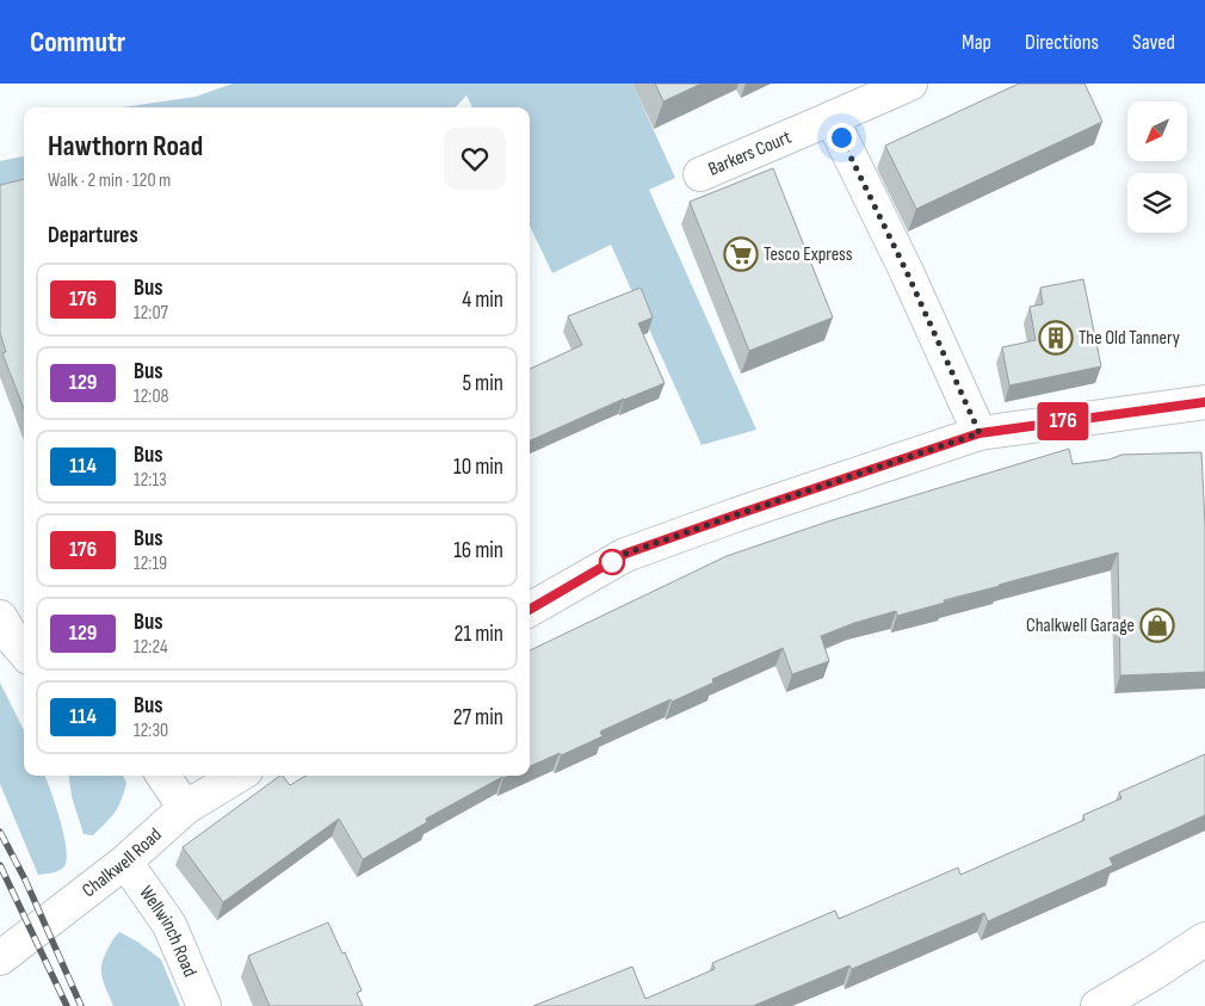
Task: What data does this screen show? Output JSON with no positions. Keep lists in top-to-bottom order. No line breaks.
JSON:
{"streets":{"street":["Barkers Court","Chalkwell Road","Wellwinch Road"]},"crossings":[["Chalkwell Road","Wellwinch Road"]],"places":{"supermarket":["Tesco Express"],"building":["The Old Tannery"],"shop":["Chalkwell Garage"]},"lines":["bus line 176"],"north":"bottom left","page":{"header":"Commutr","nav":["Map","Directions","Saved"],"on_map":"176","heading":[["Hawthorn Road","Walk · 2 min · 120 m"],"Departures"],"list":[{"mark":"176","name":"Bus","note":"12:07","value":"4 min"},{"mark":"129","name":"Bus","note":"12:08","value":"5 min"},{"mark":"114","name":"Bus","note":"12:13","value":"10 min"},{"mark":"176","name":"Bus","note":"12:19","value":"16 min"},{"mark":"129","name":"Bus","note":"12:24","value":"21 min"},{"mark":"114","name":"Bus","note":"12:30","value":"27 min"}]}}
